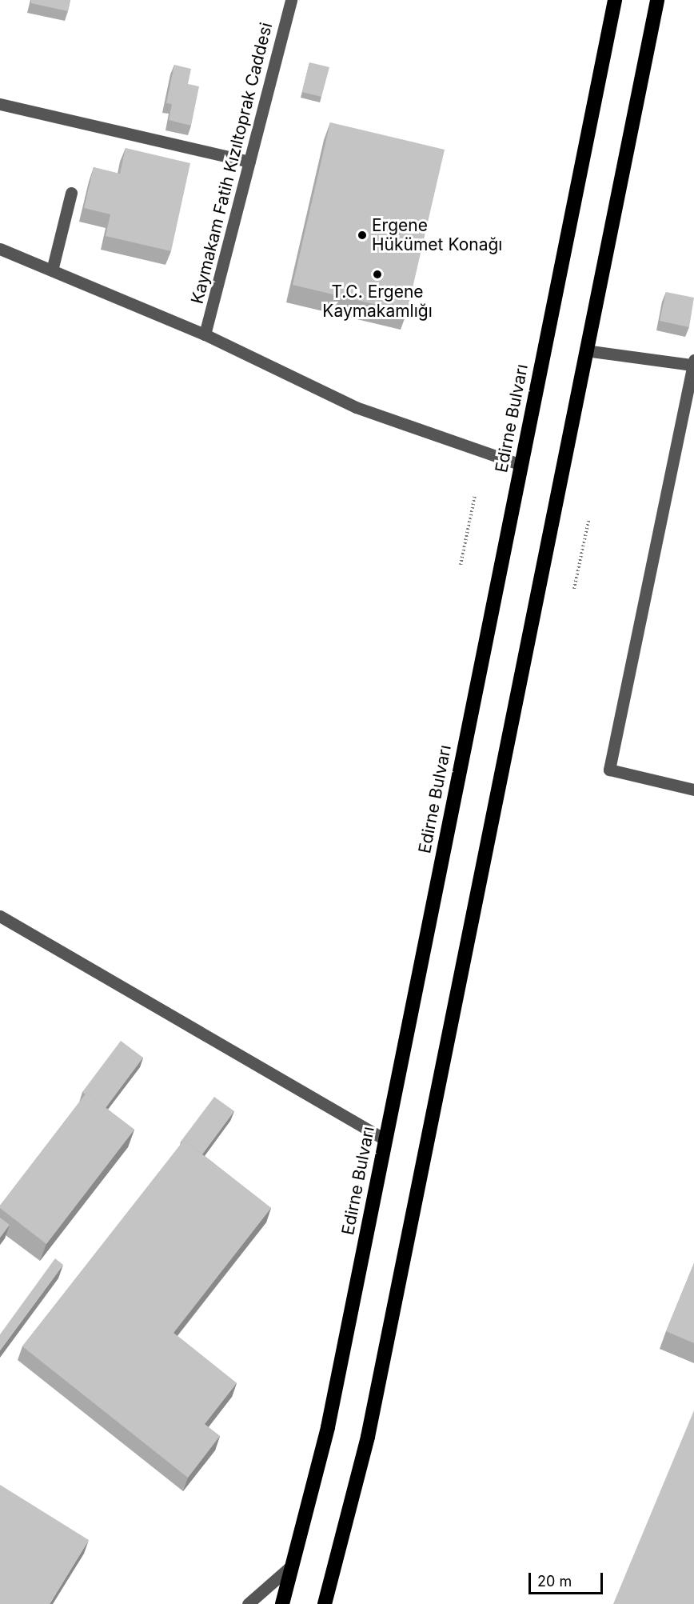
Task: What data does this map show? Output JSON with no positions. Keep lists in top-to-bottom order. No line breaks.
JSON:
{"streets":{"highway":["Edirne Bulvarı"],"street":["Kaymakam Fatih Kızıltoprak Caddesi"]},"places":["Ergene Hükümet Konağı","T.C. Ergene Kaymakamlığı"],"scale_bar":"20 m"}
